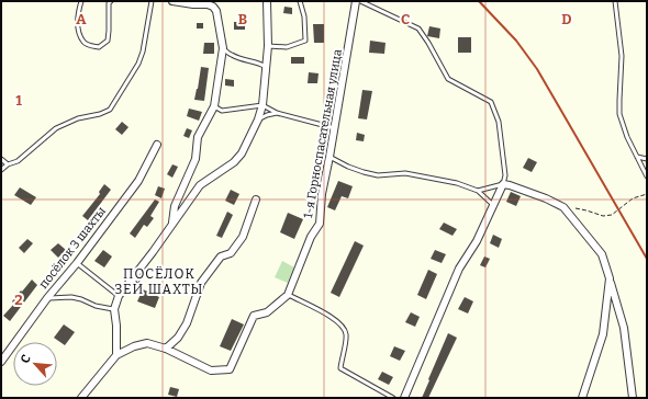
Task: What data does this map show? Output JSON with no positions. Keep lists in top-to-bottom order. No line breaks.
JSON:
{"streets":{"street":["1-я Горноспасательная улица","посёлок 3 шахты"]},"districts":["ПОСЁЛОК 3ЕЙ ШАХТЫ"],"north":"top left","grid":{"columns":["A","B","C","D"],"rows":["1","2"]}}
